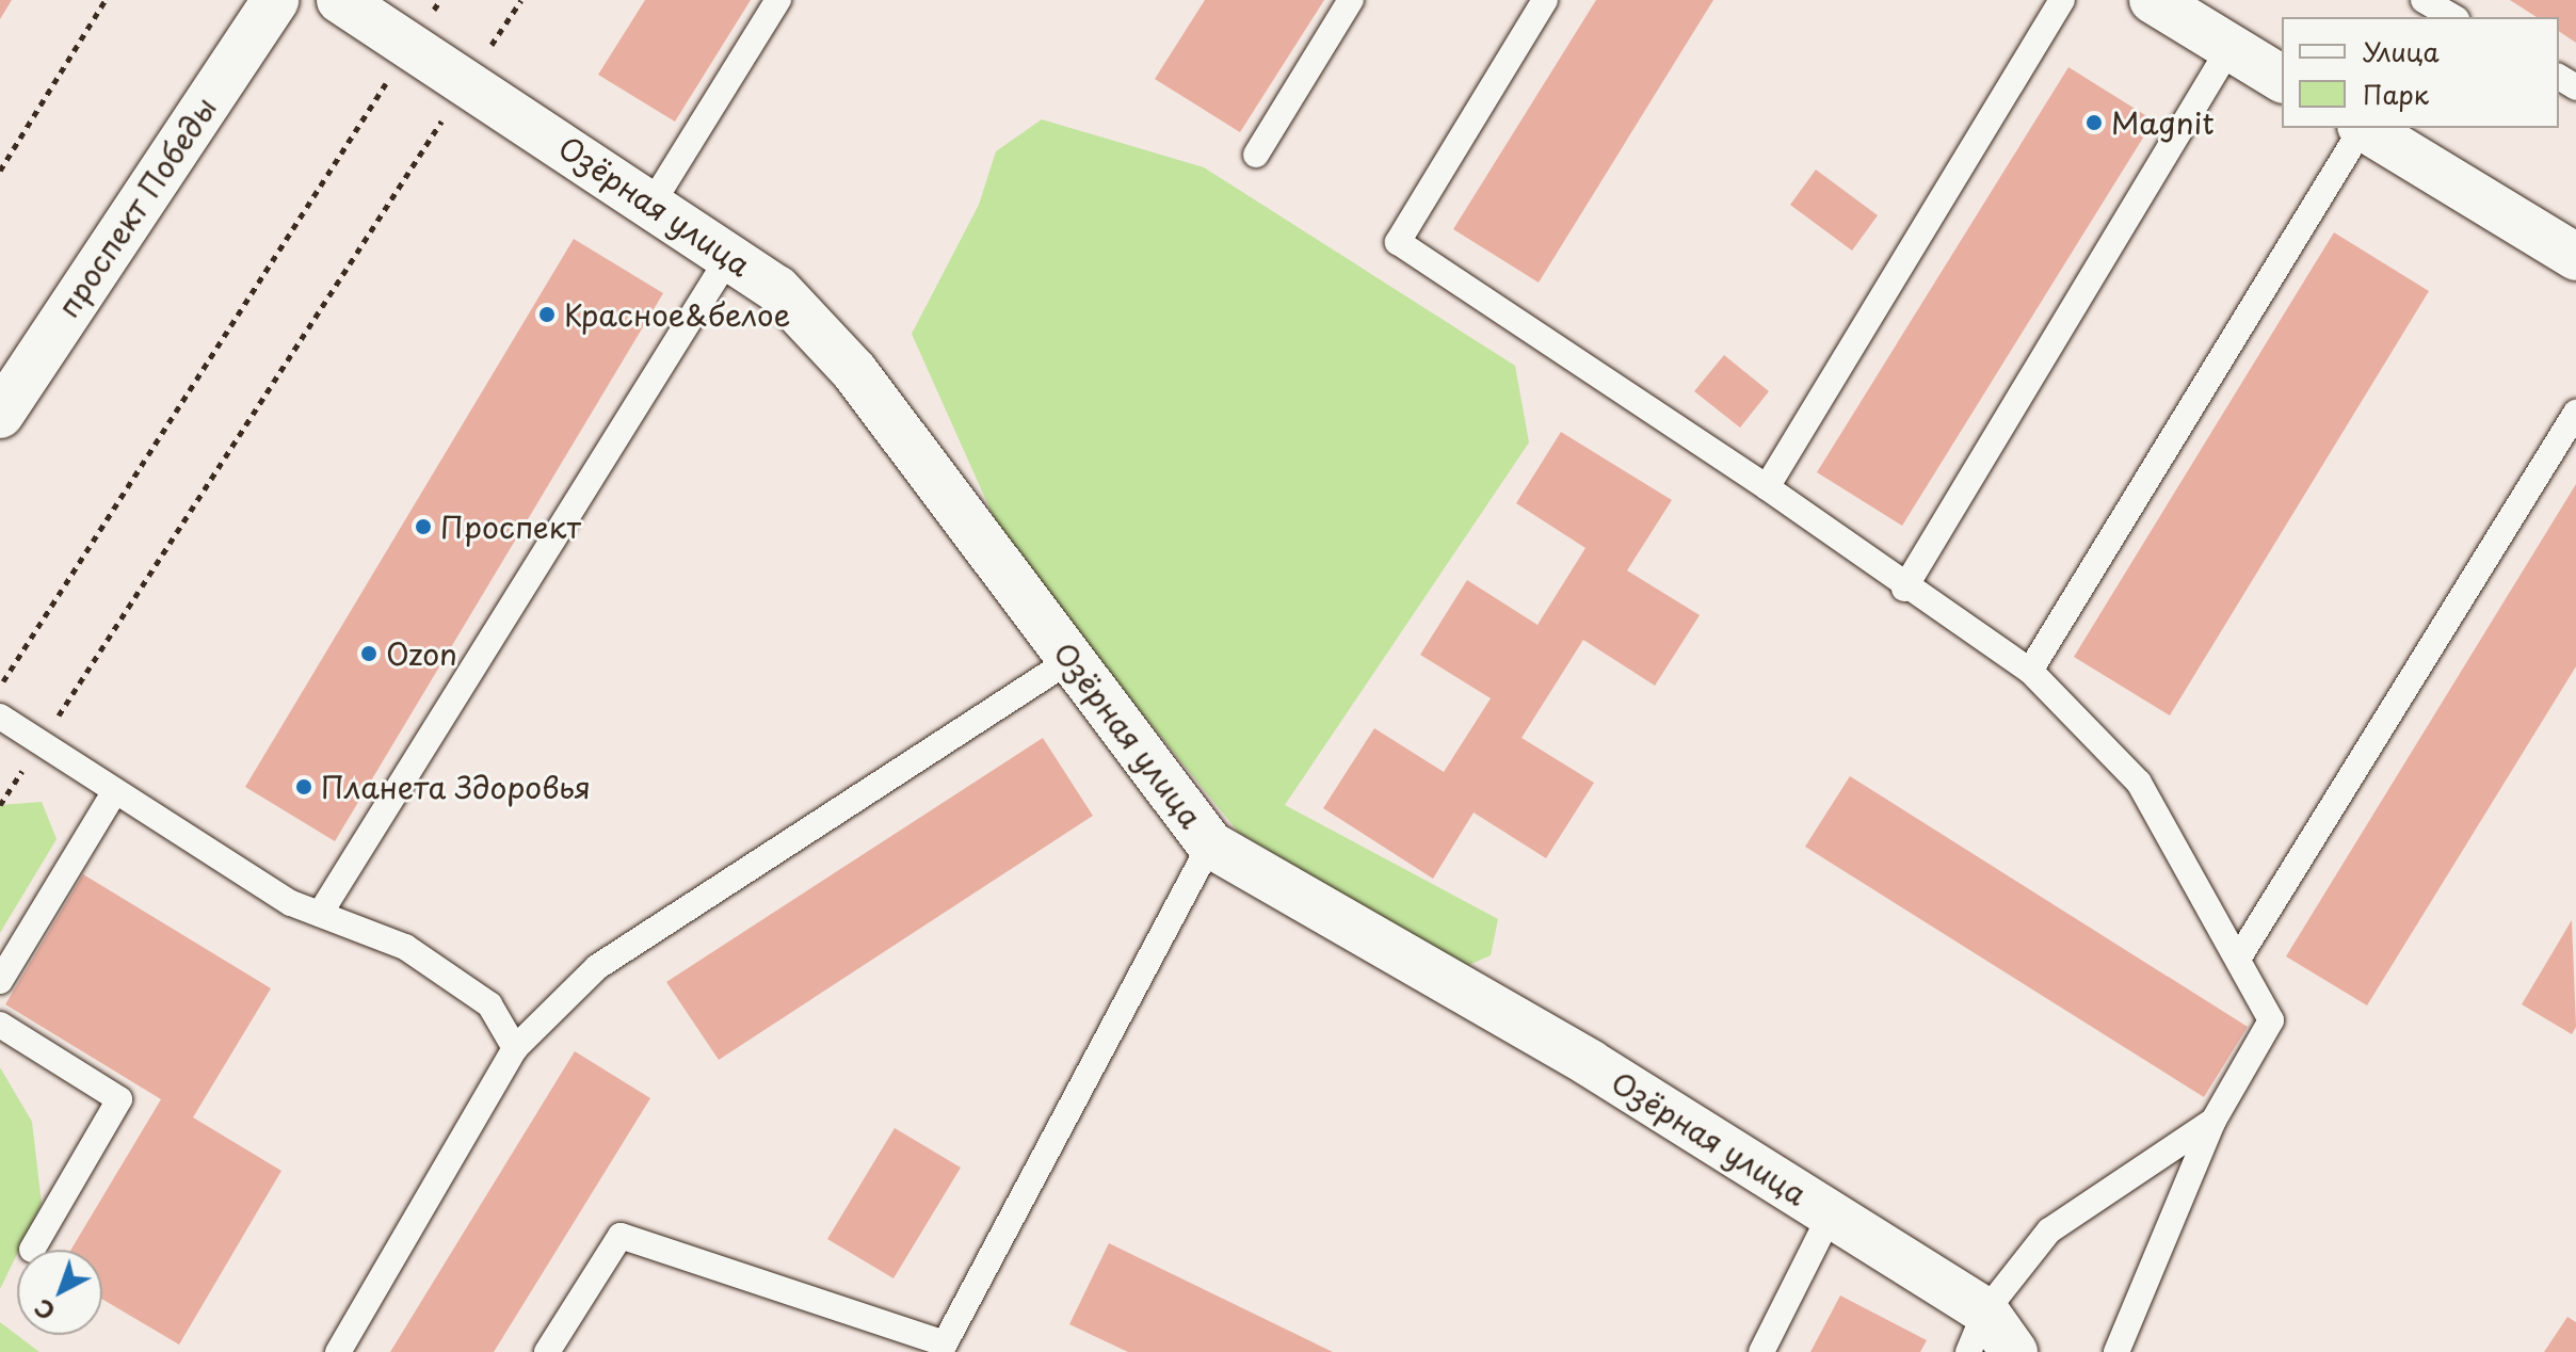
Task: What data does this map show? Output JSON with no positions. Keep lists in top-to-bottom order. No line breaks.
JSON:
{"streets":{"street":["Озёрная улица","проспект Победы"]},"places":["Magnit","Красное&белое","Проспект","Ozon","Планета Здоровья"],"legend":["Улица","Парк"],"north":"bottom left"}
